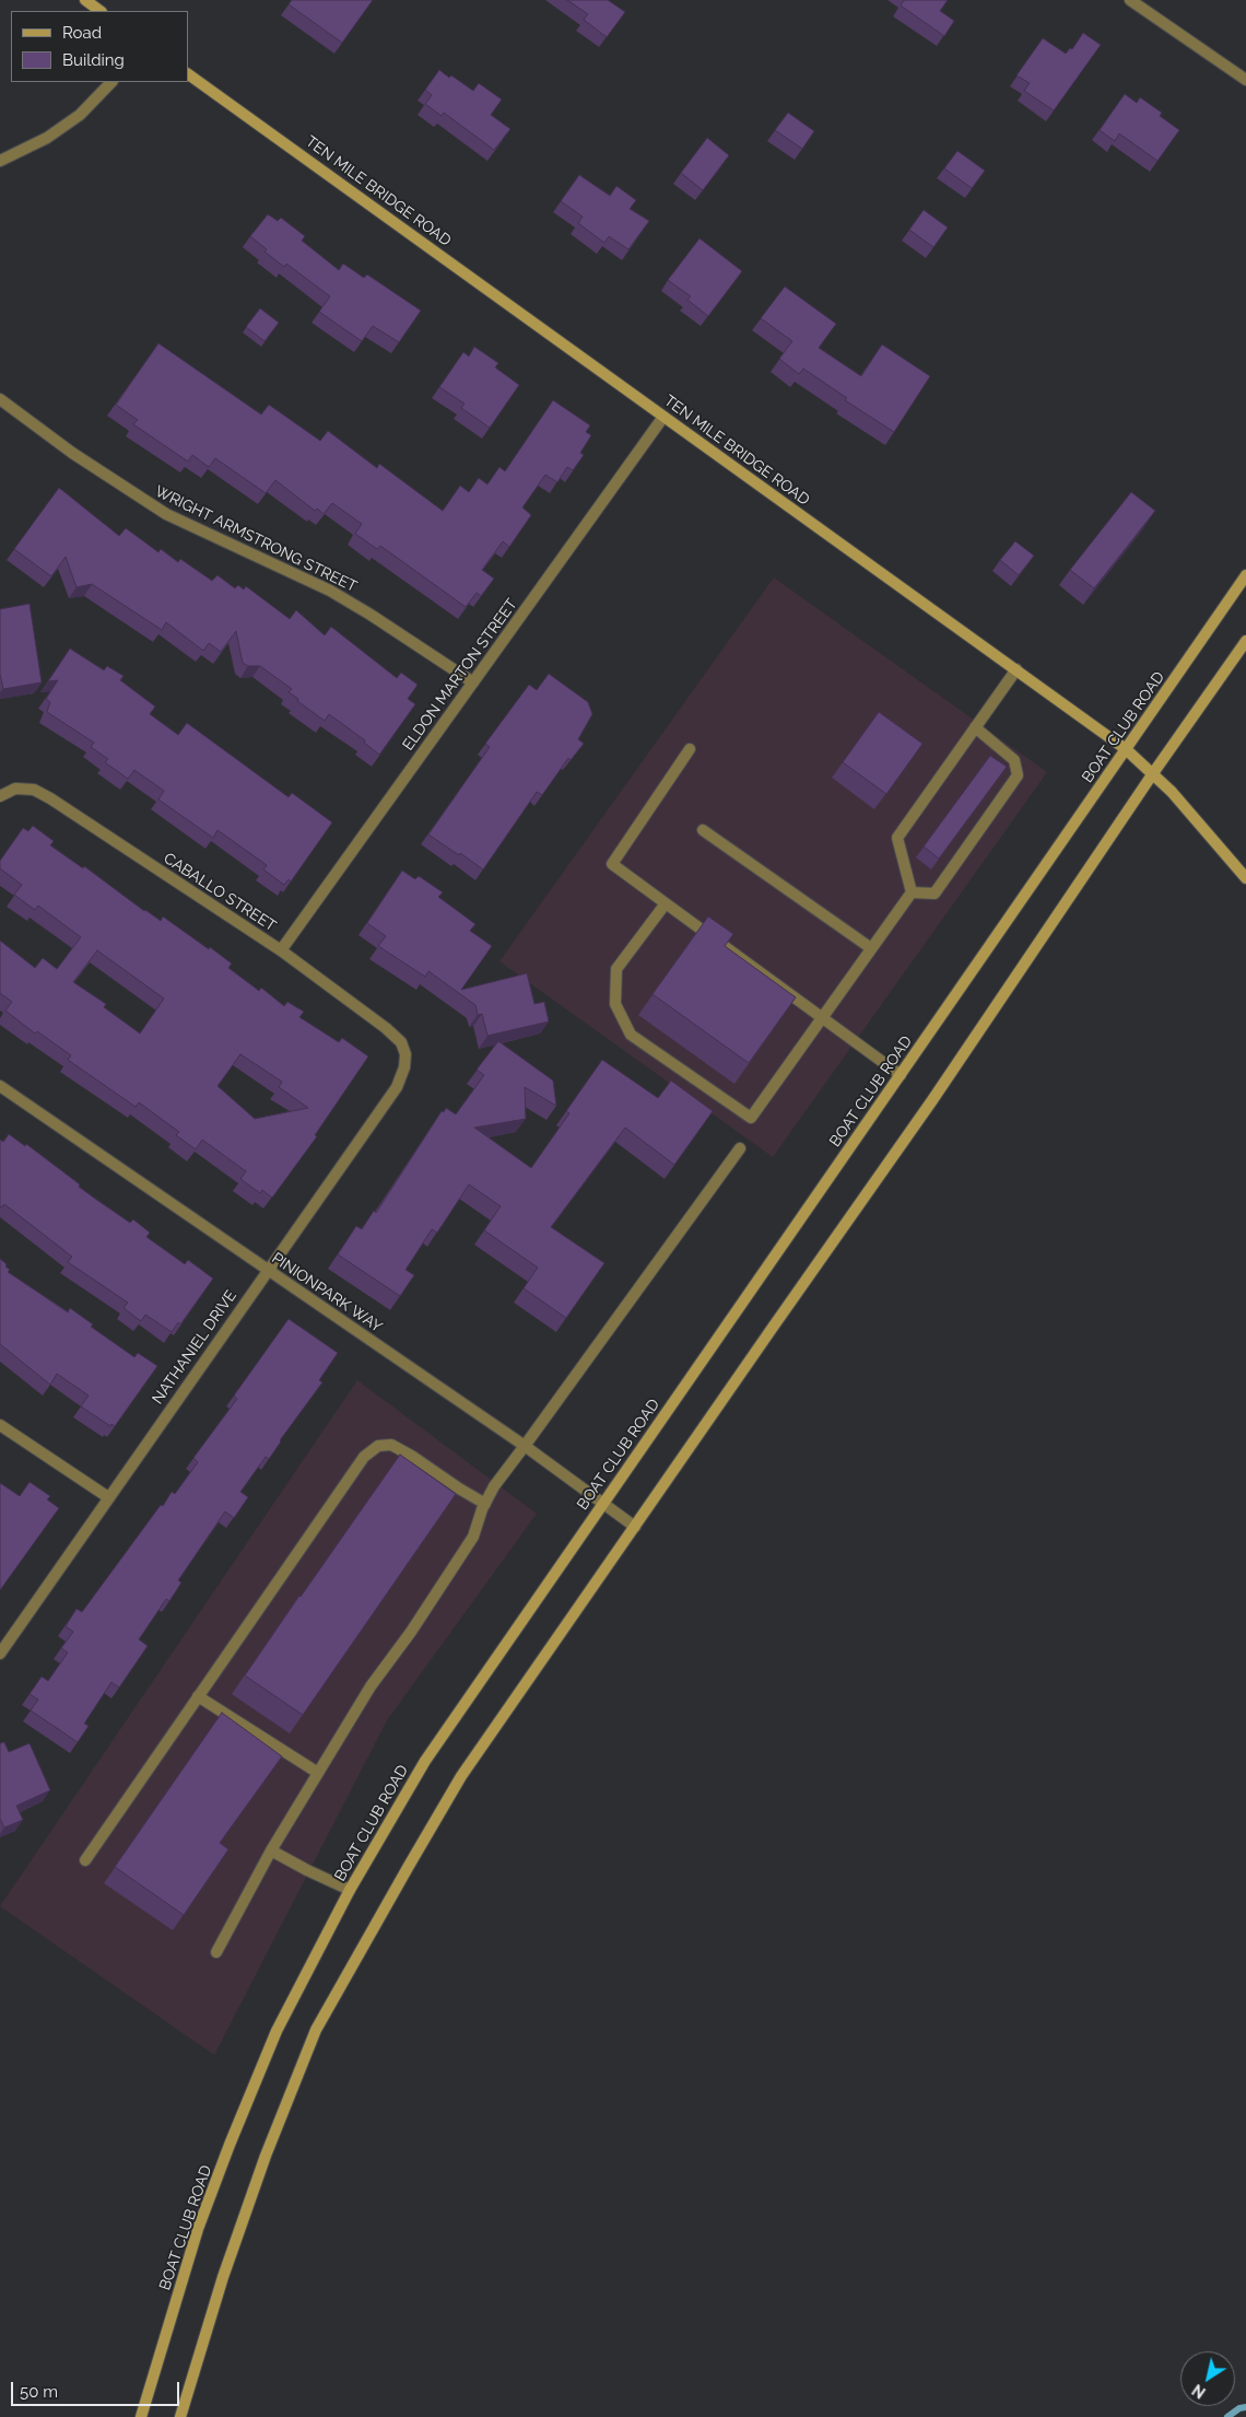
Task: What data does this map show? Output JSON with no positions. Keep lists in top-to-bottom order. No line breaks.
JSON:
{"streets":{"main road":["TEN MILE BRIDGE ROAD","BOAT CLUB ROAD"],"street":["WRIGHT ARMSTRONG STREET","ELDON MARTON STREET","CABALLO STREET","PINIONPARK WAY","NATHANIEL DRIVE"]},"crossings":[["TEN MILE BRIDGE ROAD","ELDON MARTON STREET"],["TEN MILE BRIDGE ROAD","BOAT CLUB ROAD"],["WRIGHT ARMSTRONG STREET","ELDON MARTON STREET"],["ELDON MARTON STREET","CABALLO STREET"],["BOAT CLUB ROAD","PINIONPARK WAY"],["CABALLO STREET","NATHANIEL DRIVE"],["PINIONPARK WAY","NATHANIEL DRIVE"]],"legend":["Road","Building"],"scale_bar":"50 m","north":"bottom left"}
